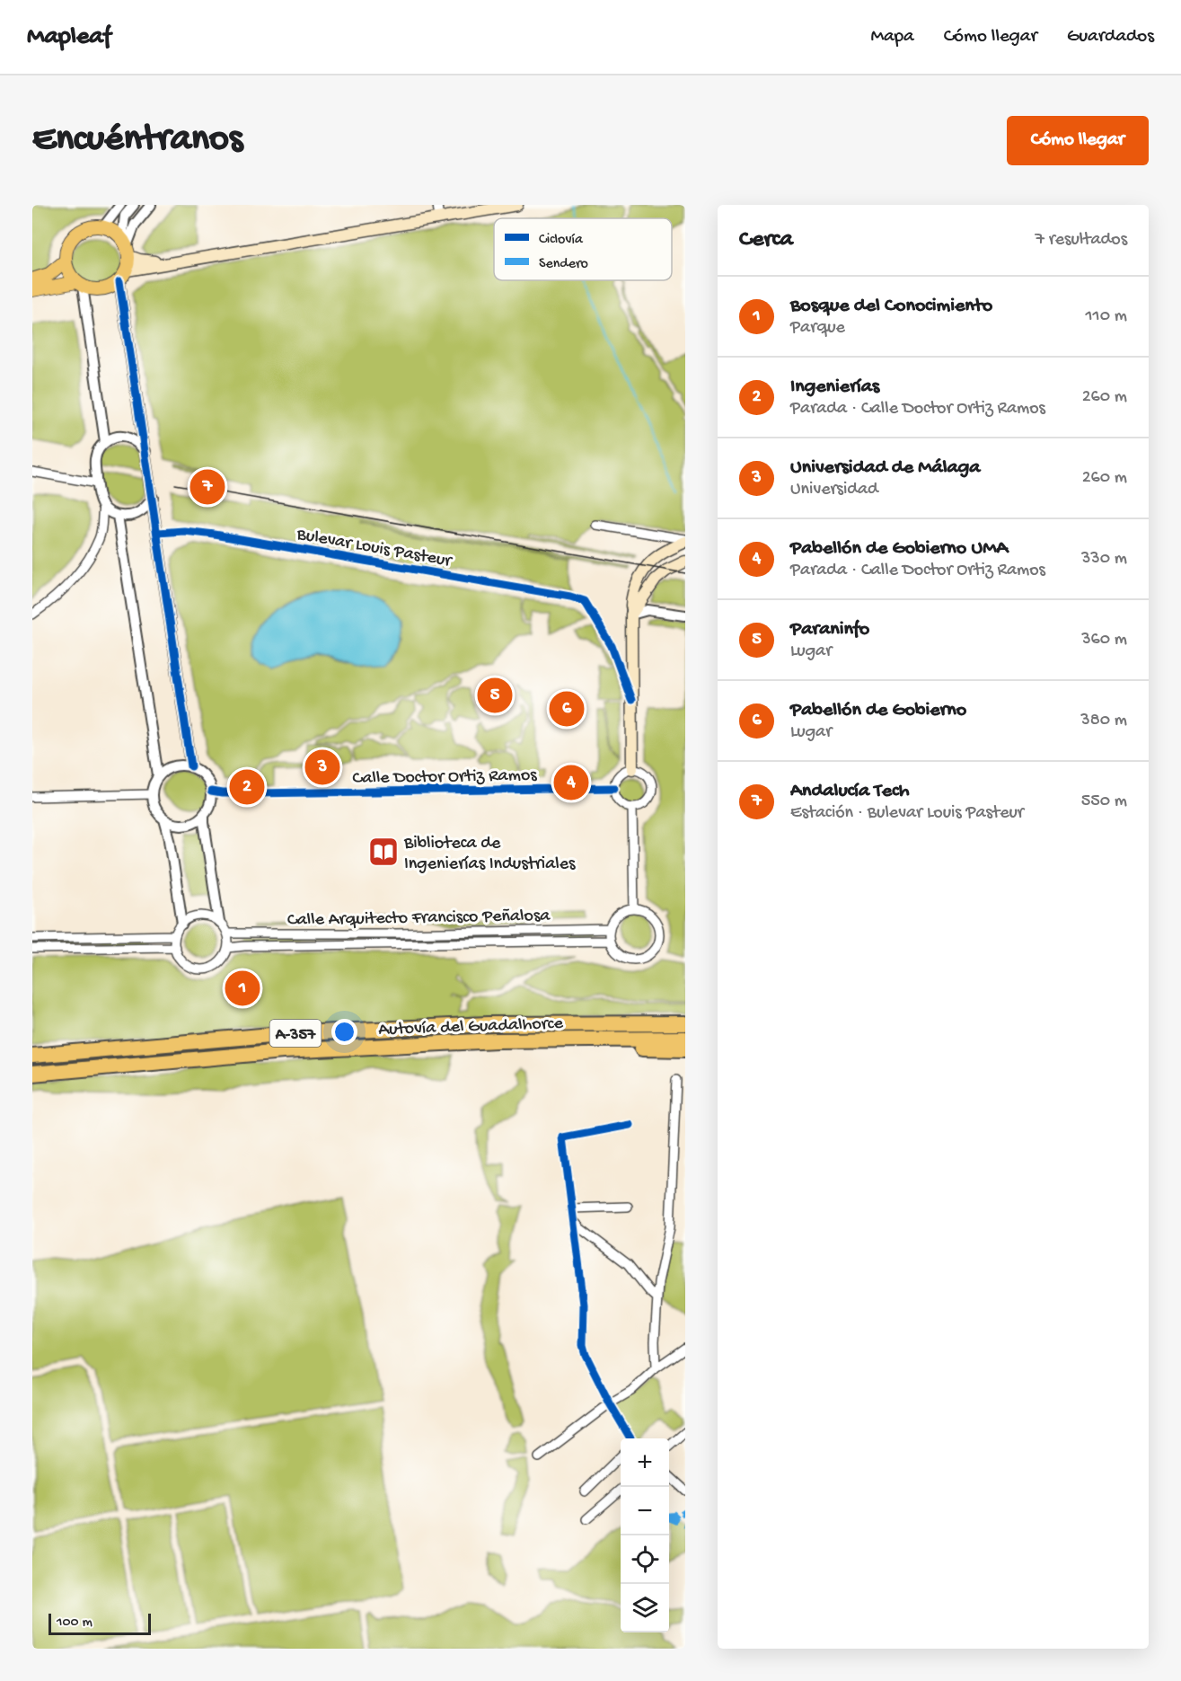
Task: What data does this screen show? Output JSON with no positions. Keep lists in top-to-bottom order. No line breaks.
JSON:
{"streets":{"highway":["Autovía del Guadalhorce","A-357"],"street":["Bulevar Louis Pasteur","Calle Doctor Ortiz Ramos","Calle Arquitecto Francisco Peñalosa"]},"places":{"library":["Biblioteca de Ingenierías Industriales"]},"legend":["Ciclovía","Sendero"],"scale_bar":"100 m","page":{"header":"Mapleaf","nav":["Mapa","Cómo llegar","Guardados"],"buttons":"Cómo llegar","title":"Encuéntranos","heading":["Cerca","7 resultados"],"list":[{"mark":"1","name":"Bosque del Conocimiento","note":"Parque","value":"110 m"},{"mark":"2","name":"Ingenierías","note":"Parada · Calle Doctor Ortiz Ramos","value":"260 m"},{"mark":"3","name":"Universidad de Málaga","note":"Universidad","value":"260 m"},{"mark":"4","name":"Pabellón de Gobierno UMA","note":"Parada · Calle Doctor Ortiz Ramos","value":"330 m"},{"mark":"5","name":"Paraninfo","note":"Lugar","value":"360 m"},{"mark":"6","name":"Pabellón de Gobierno","note":"Lugar","value":"380 m"},{"mark":"7","name":"Andalucía Tech","note":"Estación · Bulevar Louis Pasteur","value":"550 m"}],"pins":["7","5","6","3","4","2","1"],"map_buttons":["+","−"],"scale":"100 m"}}
